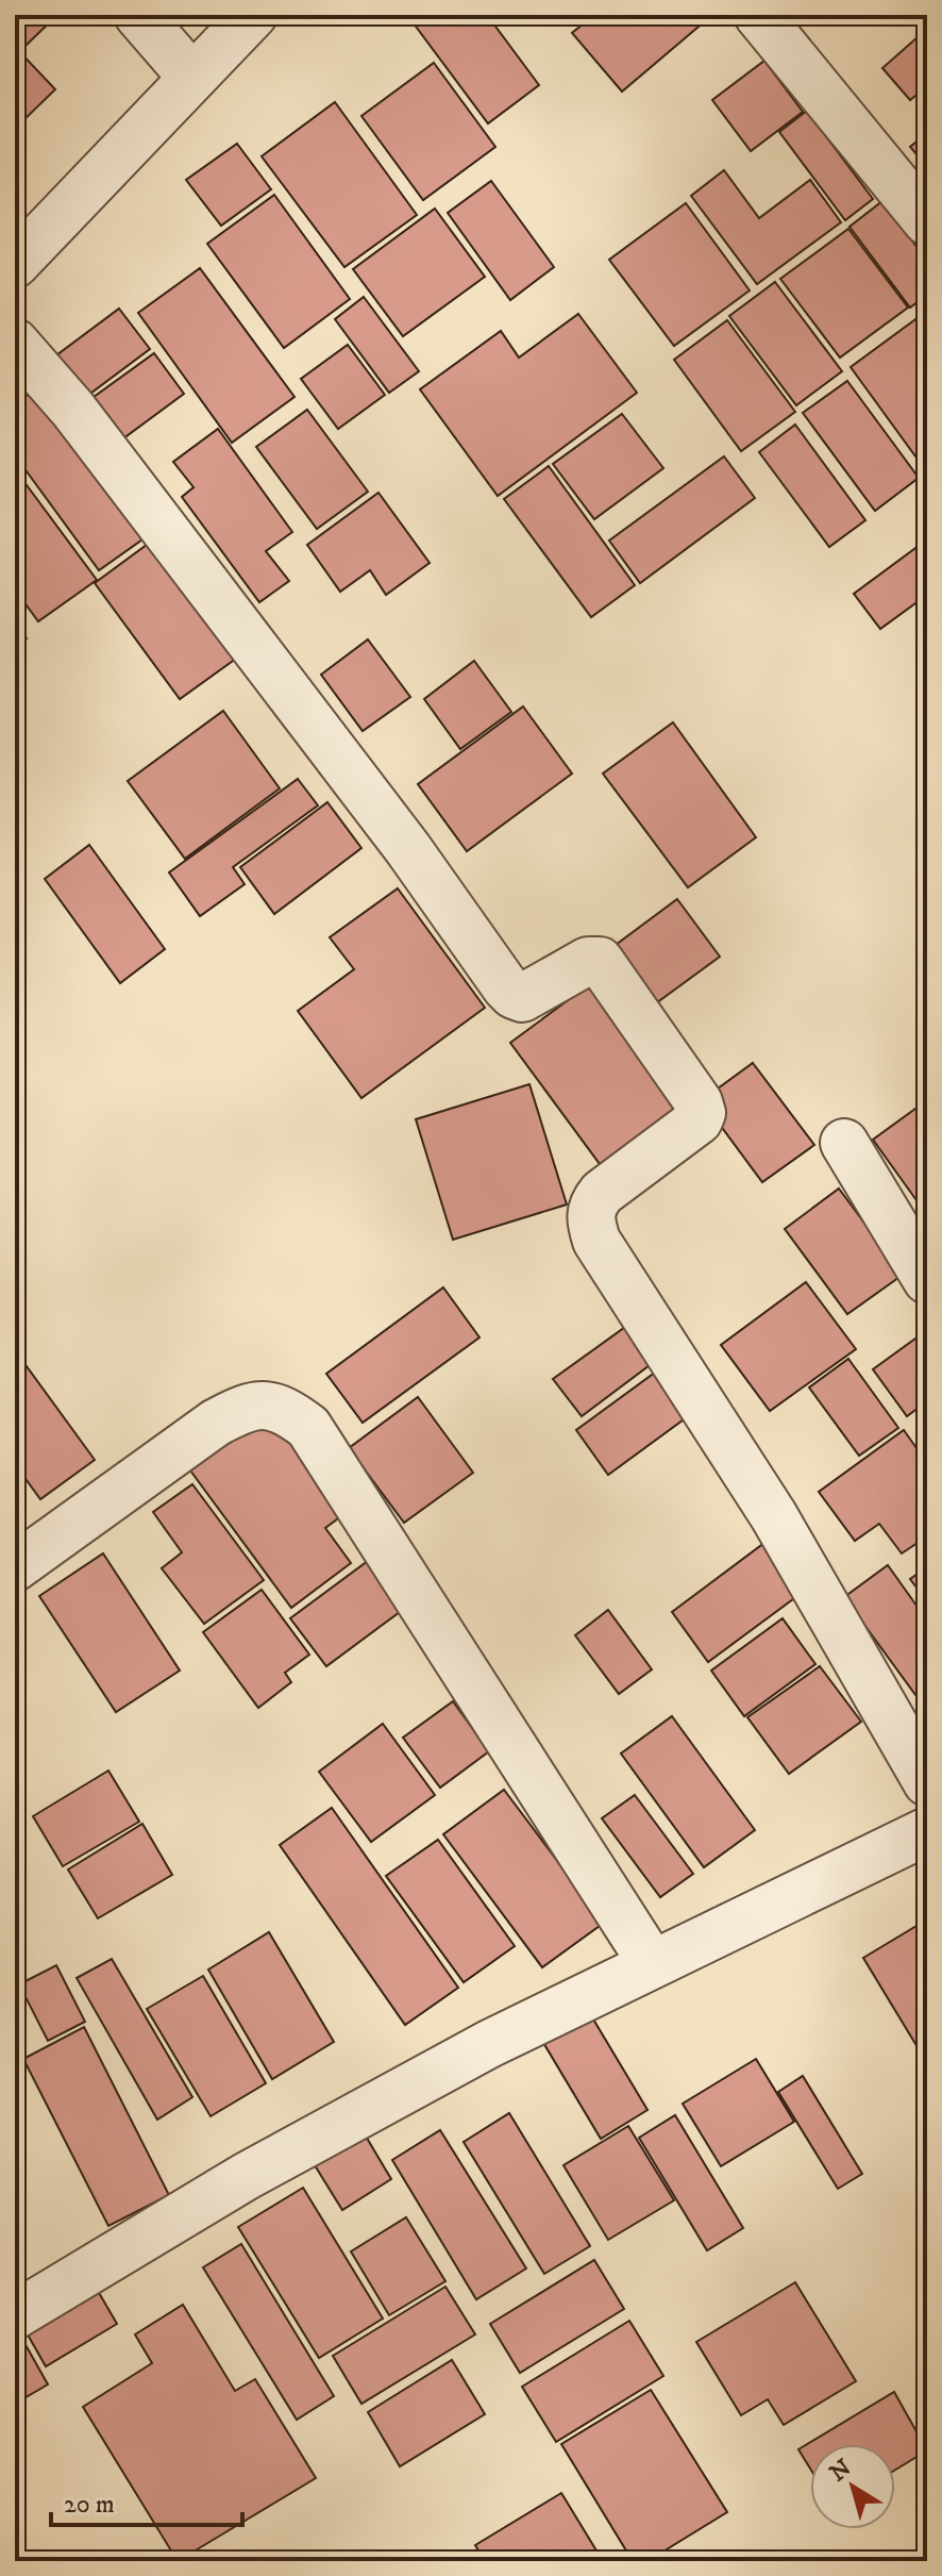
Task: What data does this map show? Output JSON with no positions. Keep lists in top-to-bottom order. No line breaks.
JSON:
{"scale_bar":"20 m","north":"top left"}
